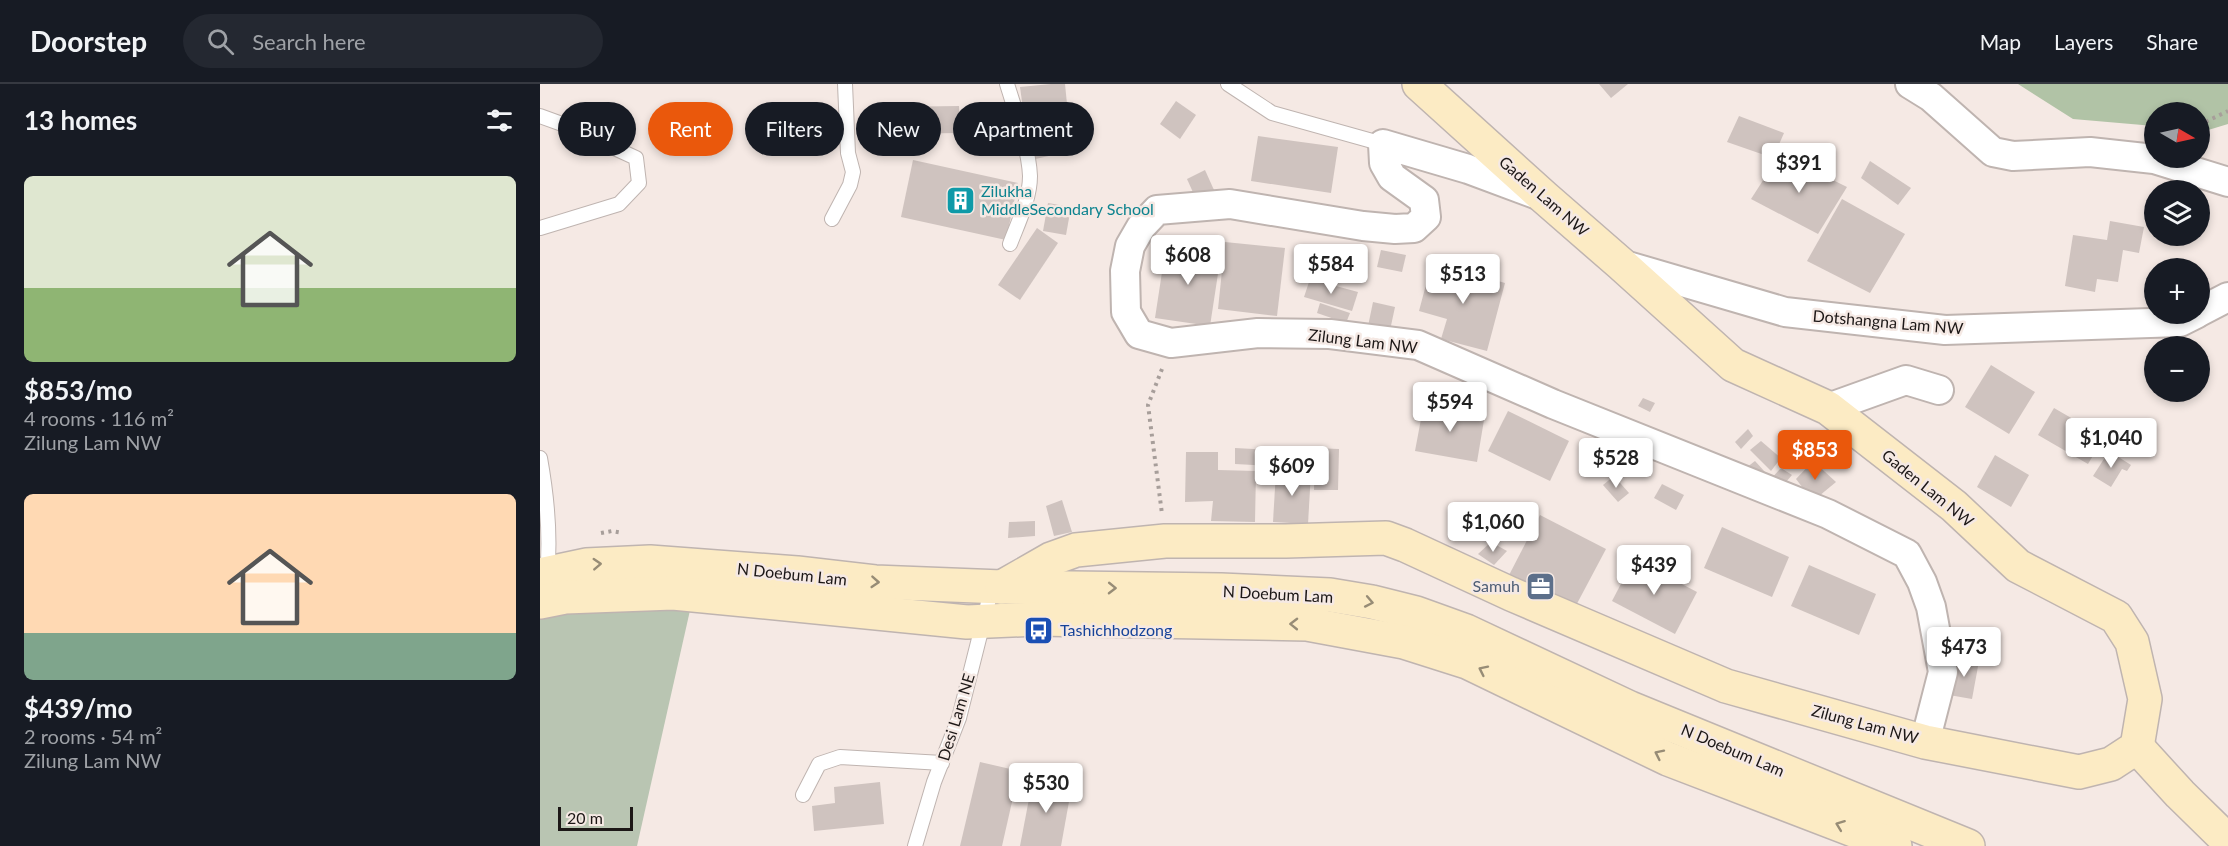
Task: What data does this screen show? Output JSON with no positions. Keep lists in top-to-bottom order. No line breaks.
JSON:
{"streets":{"main road":["Gaden Lam NW","Zilung Lam NW","N Doebum Lam"],"street":["Dotshangna Lam NW"],"lane":["Desi Lam NE"]},"crossings":[["Gaden Lam NW","Dotshangna Lam NW"],["Zilung Lam NW","N Doebum Lam"],["Zilung Lam NW","Desi Lam NE"],["N Doebum Lam","Desi Lam NE"]],"places":{"building":["Zilukha MiddleSecondary School"],"office":["Samuh"],"bus stop":["Tashichhodzong"]},"scale_bar":"20 m","north":"right","page":{"header":"Doorstep","search":"Search here","nav":["Map","Layers","Share"],"heading":"13 homes","map_buttons":["+","−"],"chip":["Buy","Rent","Filters","New","Apartment"],"price":["$391","$608","$584","$513","$594","$1,040","$853","$528","$609","$1,060","$439","$473","$530"],"list":[{"name":"$853/mo","note":"4 rooms · 116 m² · Zilung Lam NW"},{"name":"$439/mo","note":"2 rooms · 54 m² · Zilung Lam NW"}],"scale":"20 m"}}
